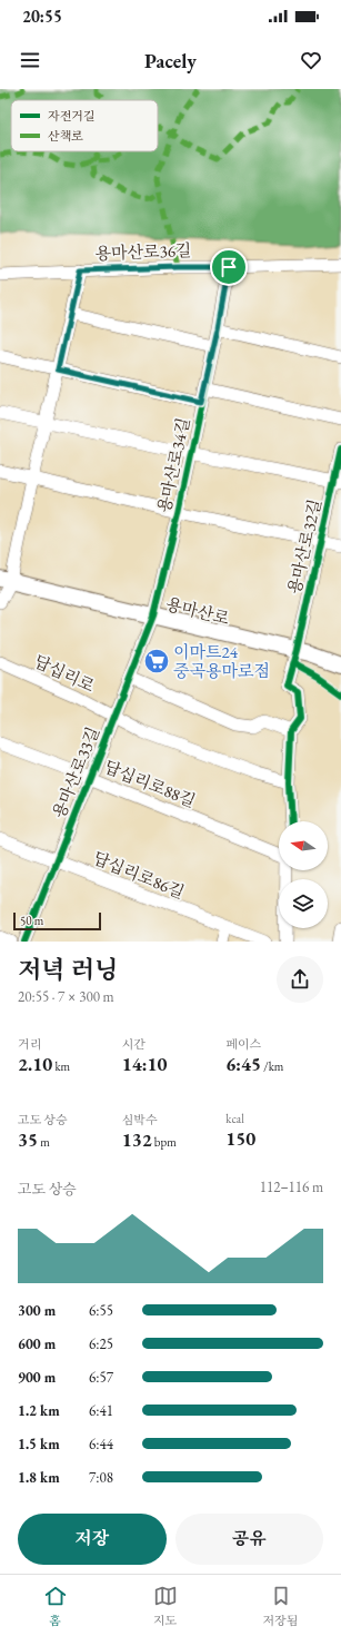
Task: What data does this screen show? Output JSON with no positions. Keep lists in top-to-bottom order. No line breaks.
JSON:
{"streets":{"main road":["용마산로"],"street":["용마산로36길","용마산로34길","용마산로32길","답십리로","용마산로33길","답십리로88길","답십리로86길"]},"crossings":[["용마산로36길","용마산로34길"],["용마산로36길","용마산로"],["용마산로34길","용마산로32길"],["용마산로34길","용마산로"],["용마산로34길","용마산로33길"],["용마산로32길","용마산로"],["용마산로","용마산로33길"],["답십리로","용마산로33길"],["용마산로33길","답십리로88길"],["용마산로33길","답십리로86길"]],"places":{"supermarket":["이마트24 중곡용마로점"]},"legend":["자전거길","산책로"],"scale_bar":"50 m","north":"left","page":{"status":"20:55","header":"Pacely","scale":"50 m","heading":["저녁 러닝","20:55 · 7 × 300 m"],"stats":[["거리","2.10 km"],["시간","14:10"],["페이스","6:45 /km"],["고도 상승","35 m"],["심박수","132 bpm"],["kcal","150"]],"chart":["고도 상승","112–116 m"],"list":[{"name":"300 m","note":"6:55"},{"name":"600 m","note":"6:25"},{"name":"900 m","note":"6:57"},{"name":"1.2 km","note":"6:41"},{"name":"1.5 km","note":"6:44"},{"name":"1.8 km","note":"7:08"}],"buttons":["저장","공유"],"tabs":["홈","지도","저장됨"]}}
